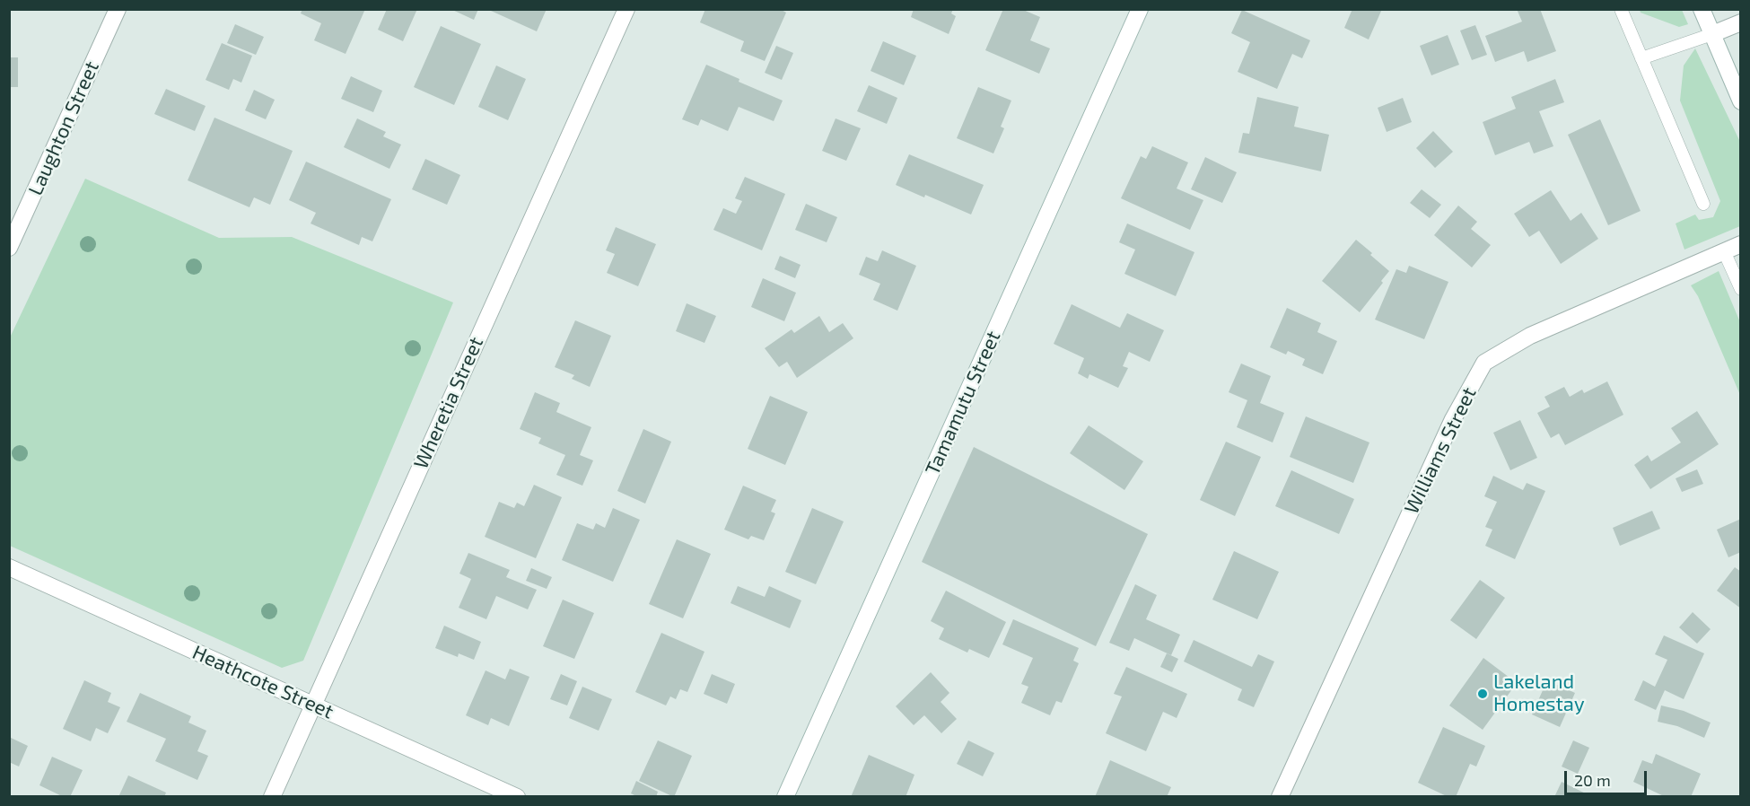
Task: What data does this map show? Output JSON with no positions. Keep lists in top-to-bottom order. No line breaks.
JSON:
{"streets":{"street":["Laughton Street","Wheretia Street","Tamamutu Street","Williams Street","Heathcote Street"]},"crossings":[["Wheretia Street","Heathcote Street"]],"places":["Lakeland Homestay"],"scale_bar":"20 m"}
